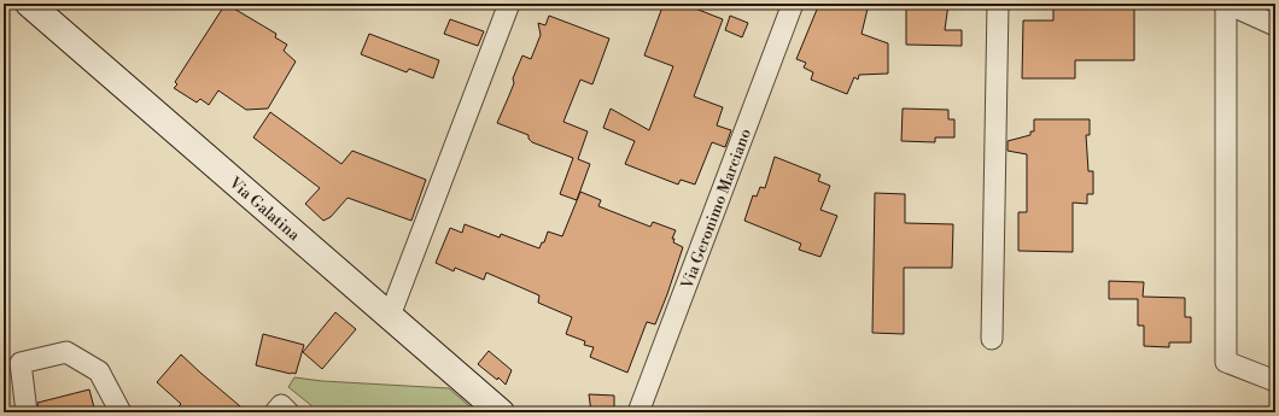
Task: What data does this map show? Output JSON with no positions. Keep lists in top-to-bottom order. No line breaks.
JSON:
{"streets":{"street":["Via Galatina","Via Geronimo Marciano"]}}
